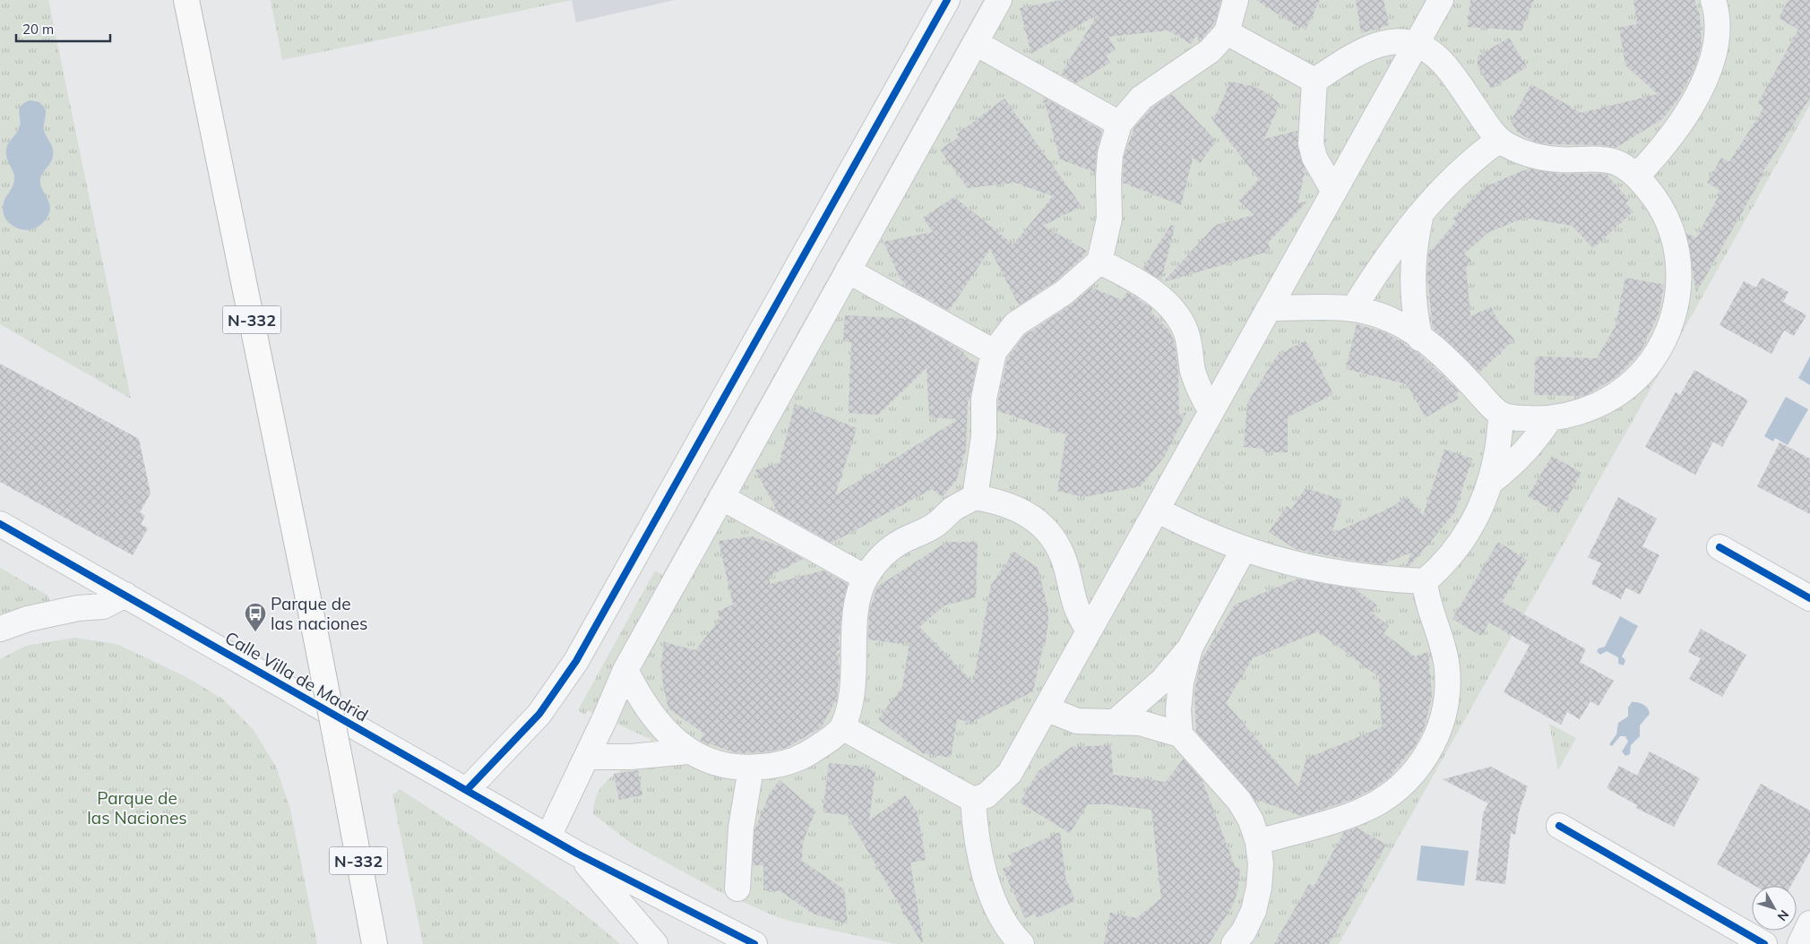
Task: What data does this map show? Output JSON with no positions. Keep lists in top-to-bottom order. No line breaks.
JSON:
{"streets":{"highway":["N-332"],"street":["Calle Villa de Madrid"]},"parks":["Parque de las Naciones"],"places":{"bus stop":["Parque de las naciones"]},"scale_bar":"20 m","north":"bottom right"}
